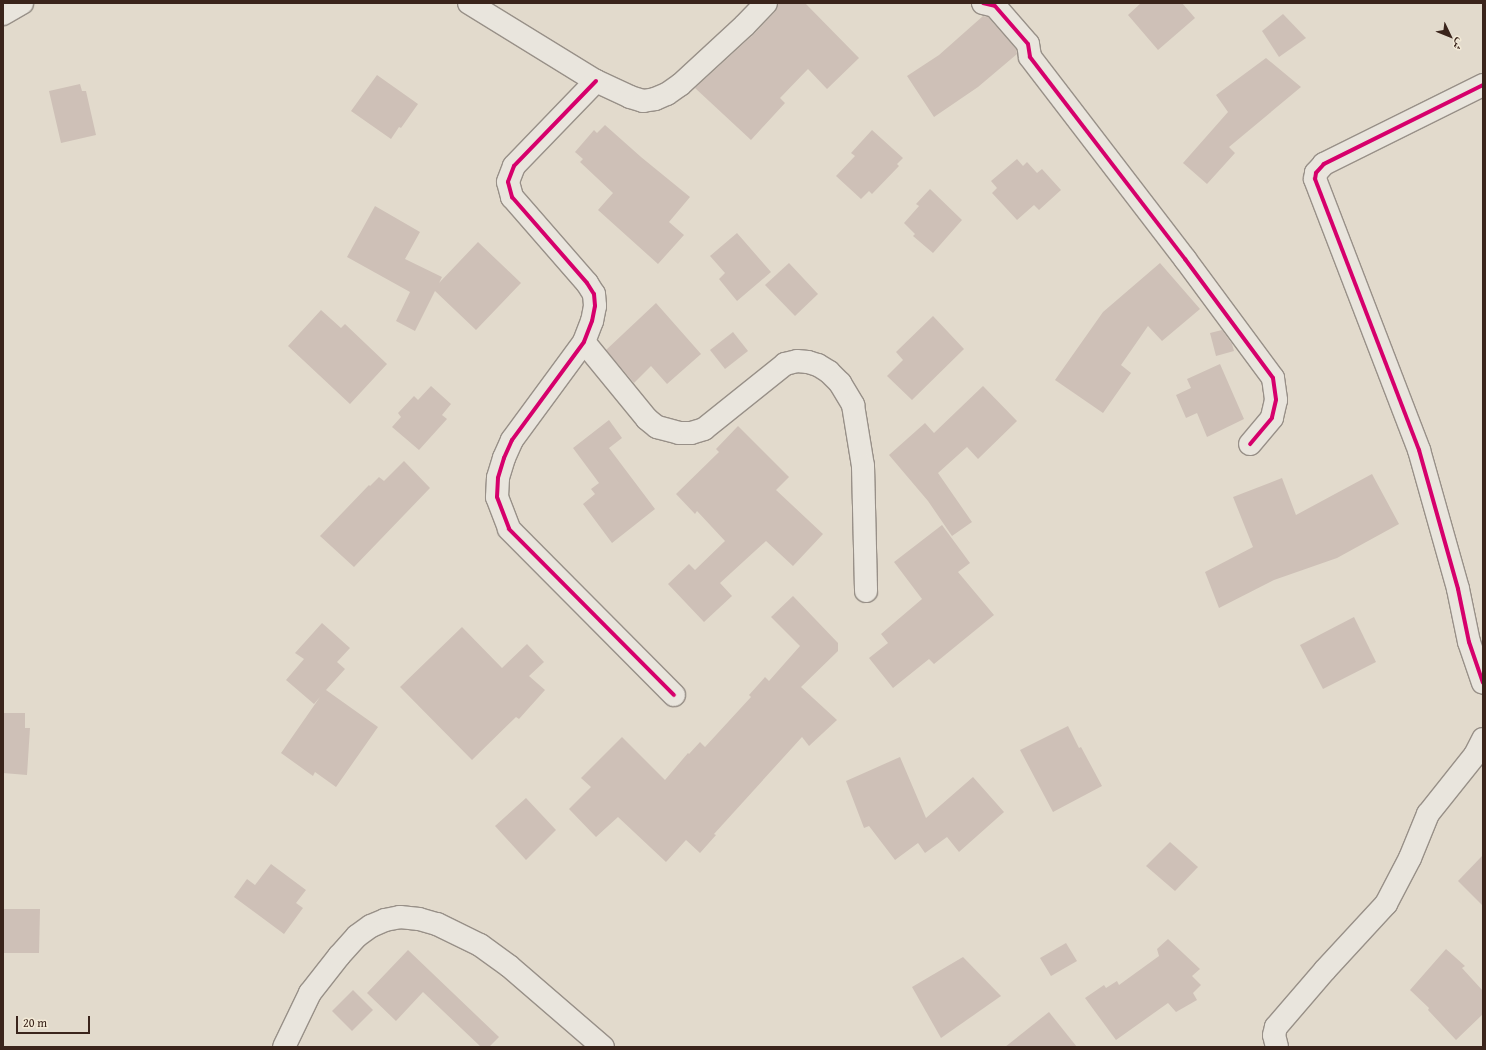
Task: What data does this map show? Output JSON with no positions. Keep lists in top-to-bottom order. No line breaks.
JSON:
{"scale_bar":"20 m","north":"bottom right"}
